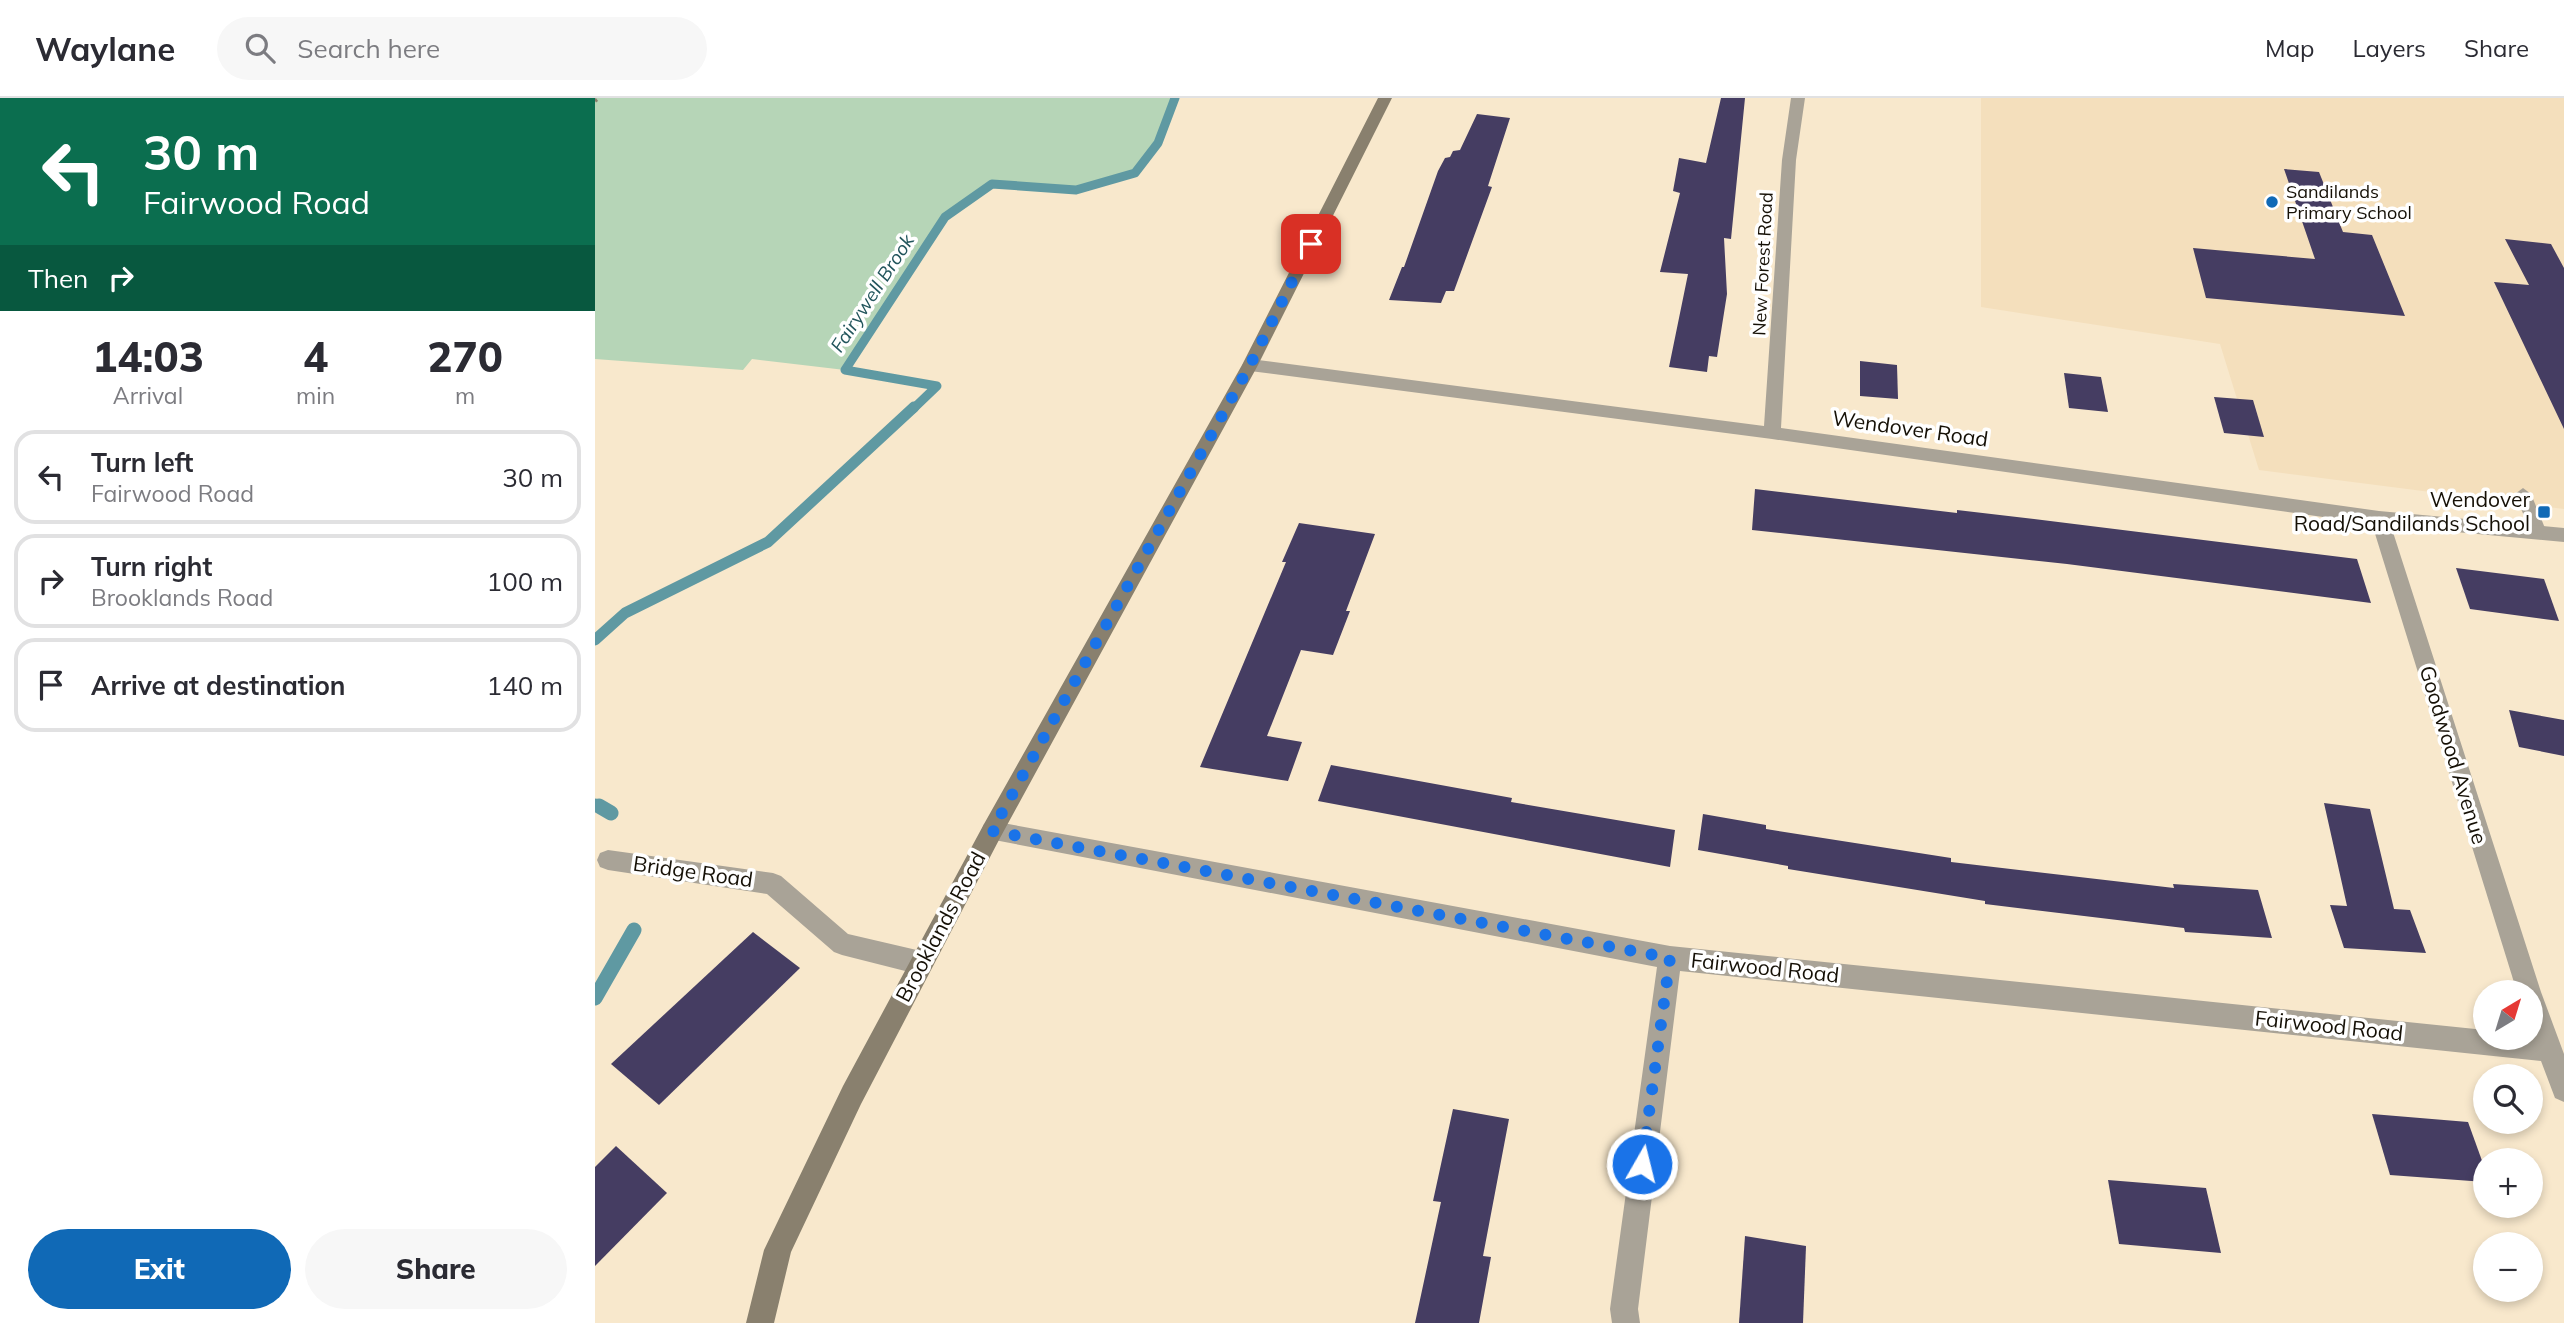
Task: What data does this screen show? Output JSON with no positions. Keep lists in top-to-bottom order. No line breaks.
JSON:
{"streets":{"street":["New Forest Road","Wendover Road","Goodwood Avenue","Bridge Road","Brooklands Road","Fairwood Road"]},"crossings":[["New Forest Road","Wendover Road"],["Wendover Road","Goodwood Avenue"],["Wendover Road","Brooklands Road"],["Bridge Road","Brooklands Road"],["Brooklands Road","Fairwood Road"]],"water":["Fairywell Brook"],"places":{"other":["Sandilands Primary School"],"transit":["Wendover Road/Sandilands School"]},"north":"top right","page":{"header":"Waylane","search":"Search here","nav":["Map","Layers","Share"],"turn":["30 m","Fairwood Road"],"then":"Then","eta":["14:03","Arrival","4","min","270","m"],"list":[{"name":"Turn left","note":"Fairwood Road","value":"30 m"},{"name":"Turn right","note":"Brooklands Road","value":"100 m"},{"name":"Arrive at destination","value":"140 m"}],"map_buttons":["+","−"],"buttons":["Exit","Share"]}}
